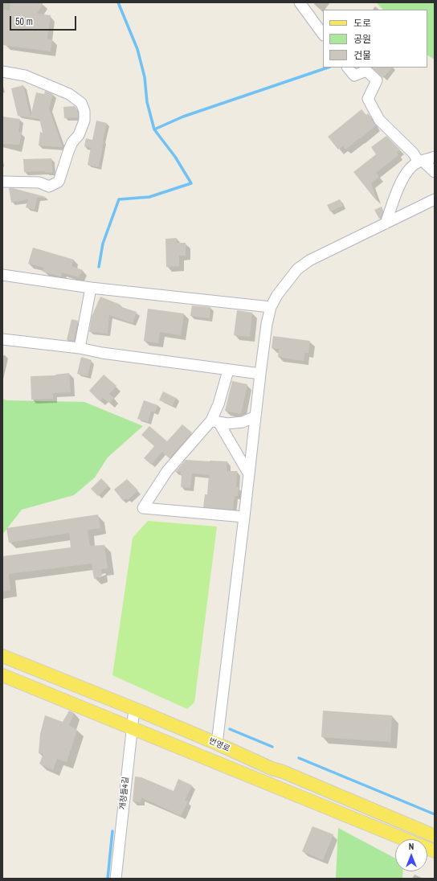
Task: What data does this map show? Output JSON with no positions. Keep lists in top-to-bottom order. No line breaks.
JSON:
{"streets":{"main road":["번영로"],"street":["개정들4길"]},"crossings":[["번영로","개정들4길"]],"legend":["도로","공원","건물"],"scale_bar":"50 m","north":"top"}
